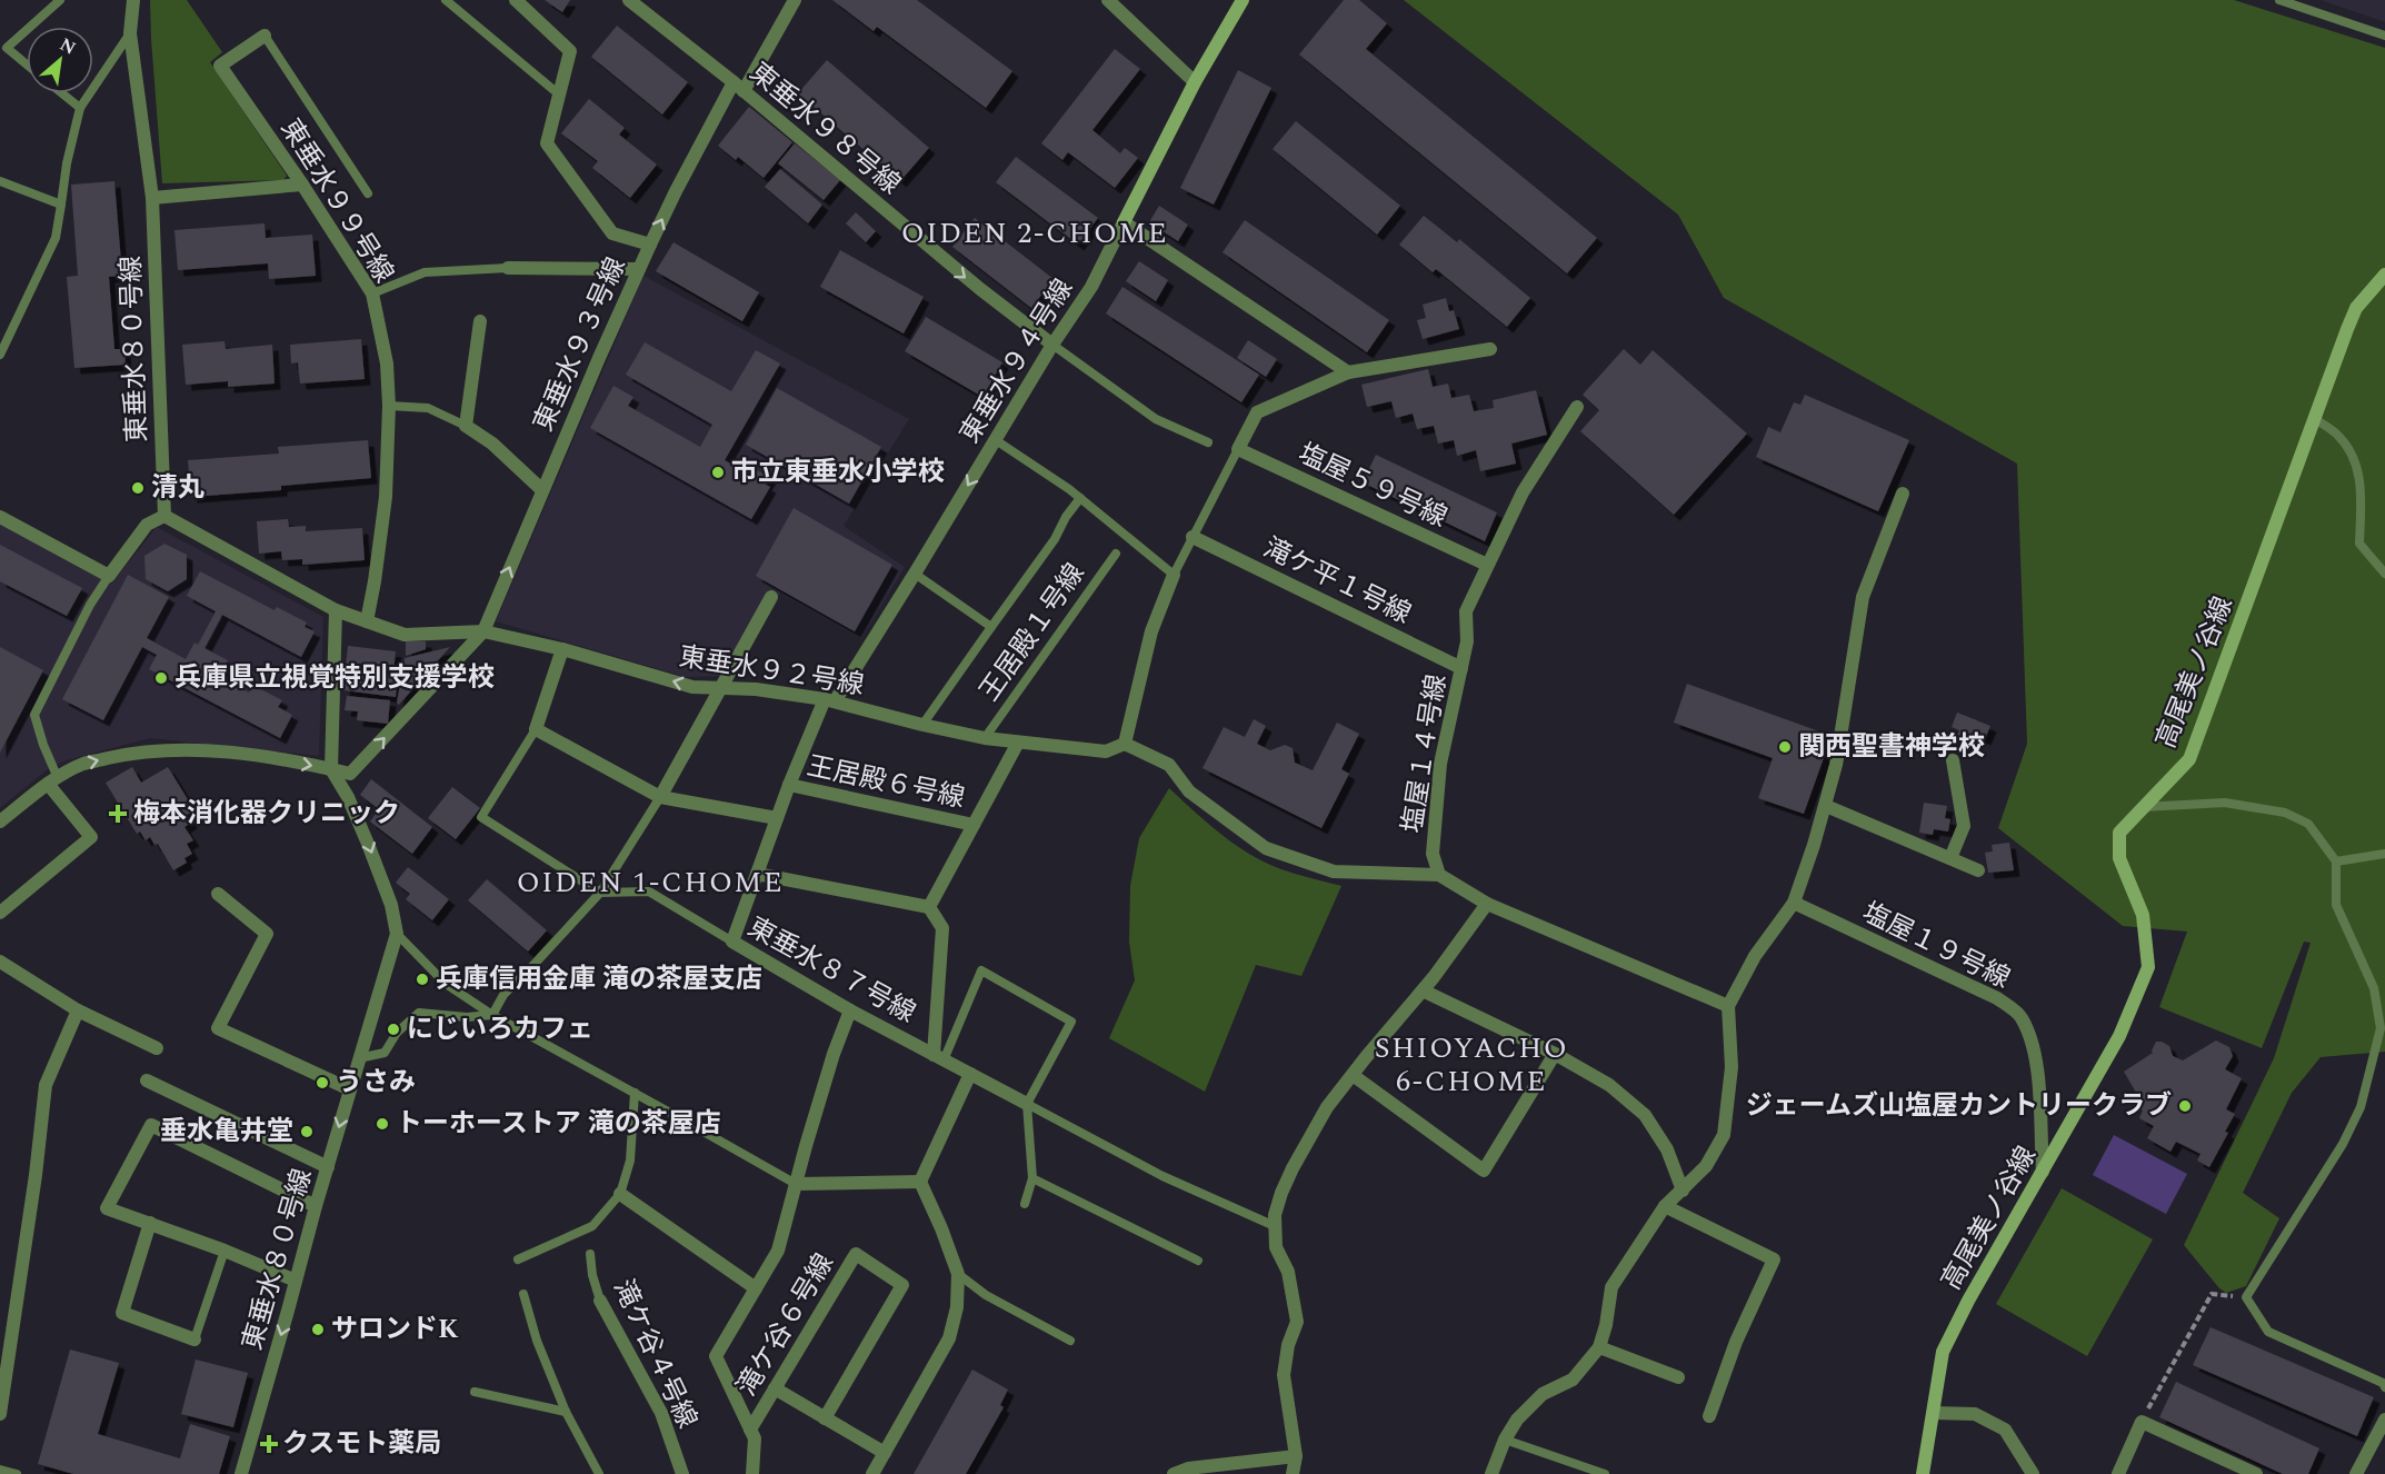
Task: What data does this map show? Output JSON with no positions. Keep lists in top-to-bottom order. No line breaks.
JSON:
{"streets":{"street":["東垂水９８号線","東垂水９９号線","東垂水９３号線","東垂水８０号線","東垂水９４号線","塩屋５９号線","滝ケ平１号線","東垂水９２号線","高尾美ノ谷線","塩屋１４号線","王居殿６号線","塩屋１９号線","東垂水８７号線","滝ケ谷６号線","滝ケ谷４号線"],"lane":["王居殿１号線"]},"crossings":[["東垂水９８号線","東垂水９３号線"],["東垂水９８号線","東垂水９４号線"],["東垂水９９号線","東垂水９２号線"],["東垂水９３号線","東垂水９２号線"],["東垂水９４号線","東垂水９２号線"],["東垂水９４号線","王居殿６号線"],["東垂水９４号線","東垂水８７号線"],["塩屋５９号線","塩屋１４号線"],["滝ケ平１号線","塩屋１４号線"],["王居殿１号線","東垂水９２号線"],["高尾美ノ谷線","塩屋１９号線"]],"one_way":["東垂水９８号線","東垂水９３号線"],"districts":["OIDEN 2-CHOME","OIDEN 1-CHOME","SHIOYACHO 6-CHOME"],"places":{"other":["市立東垂水小学校","清丸","兵庫県立視覚特別支援学校","関西聖書神学校","兵庫信用金庫 滝の茶屋支店","にじいろカフェ","うさみ","ジェームズ山塩屋カントリークラブ","トーホーストア 滝の茶屋店","垂水亀井堂","サロンドK"],"health":["梅本消化器クリニック","クスモト薬局"]},"north":"top right"}
